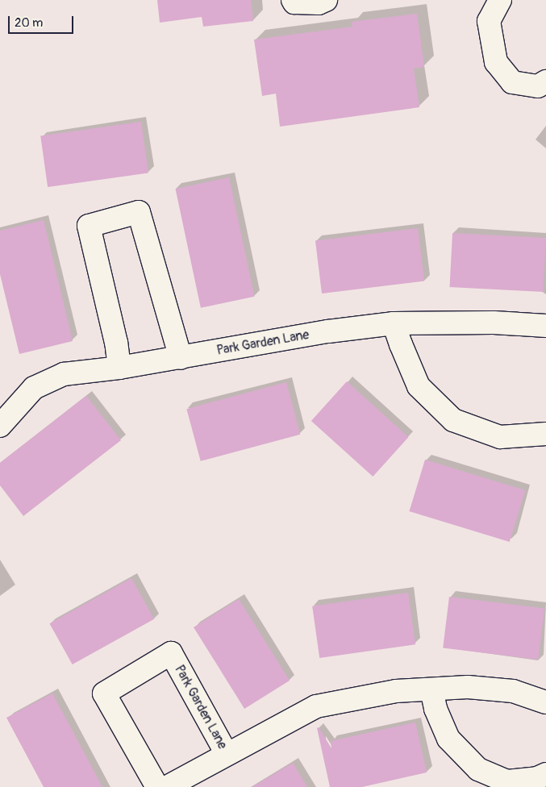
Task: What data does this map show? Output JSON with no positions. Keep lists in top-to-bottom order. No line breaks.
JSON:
{"streets":{"street":["Park Garden Lane"]},"scale_bar":"20 m"}
